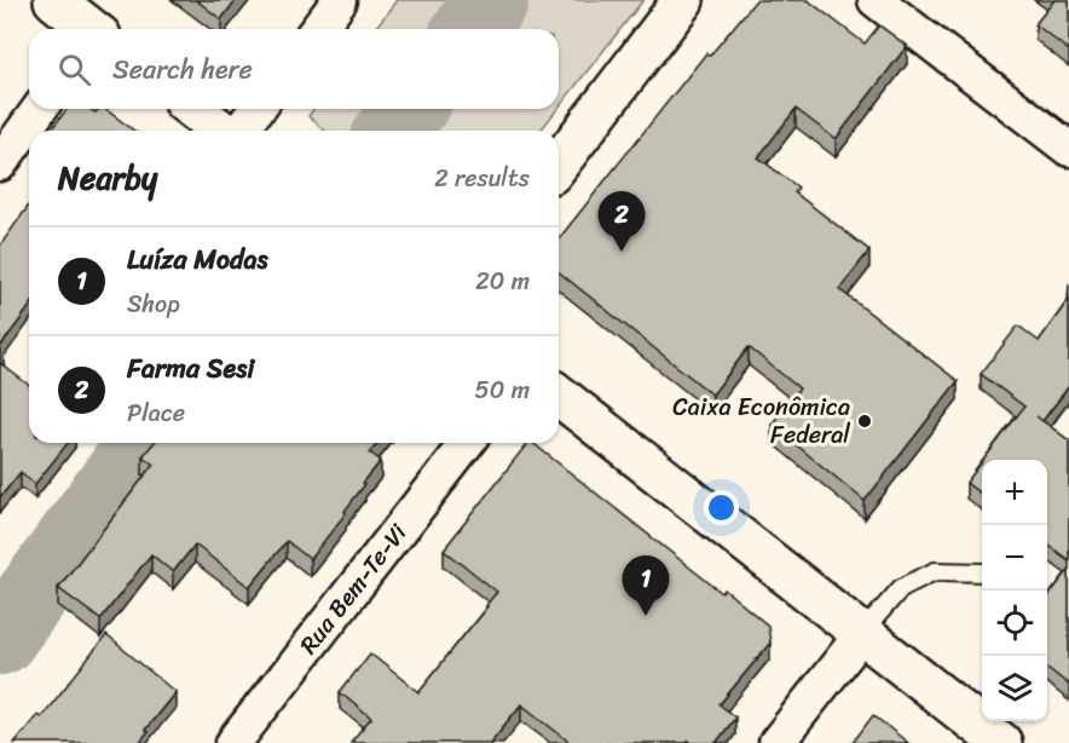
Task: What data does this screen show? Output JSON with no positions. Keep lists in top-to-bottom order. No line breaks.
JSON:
{"streets":{"street":["Rua Bem-Te-Vi"]},"places":["Caixa Econômica Federal"],"page":{"search":"Search here","heading":["Nearby","2 results"],"pins":["2","1"],"list":[{"mark":"1","name":"Luíza Modas","note":"Shop","value":"20 m"},{"mark":"2","name":"Farma Sesi","note":"Place","value":"50 m"}],"map_buttons":["+","−"]}}
